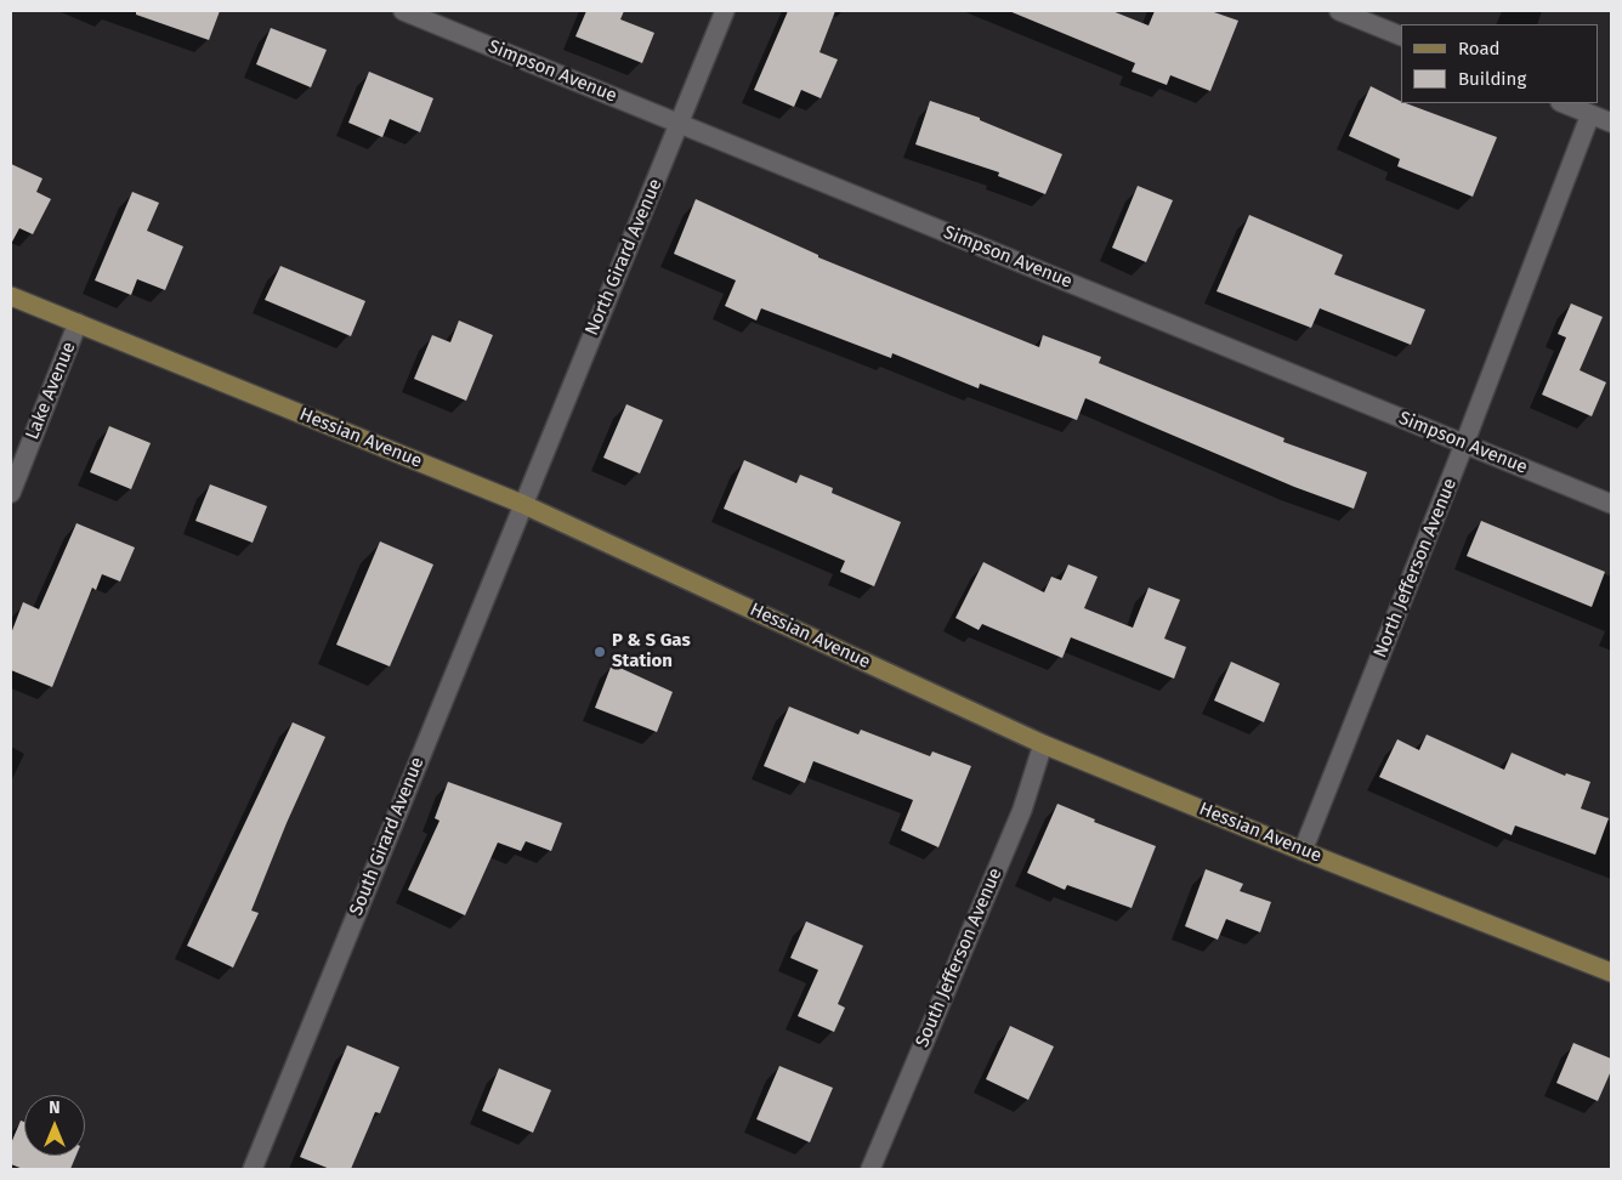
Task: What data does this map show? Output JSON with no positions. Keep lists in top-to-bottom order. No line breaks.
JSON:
{"streets":{"main road":["Hessian Avenue"],"street":["Simpson Avenue","North Girard Avenue","Lake Avenue","North Jefferson Avenue","South Girard Avenue","South Jefferson Avenue"]},"crossings":[["Simpson Avenue","North Girard Avenue"],["Simpson Avenue","North Jefferson Avenue"],["North Girard Avenue","Hessian Avenue"],["North Girard Avenue","South Girard Avenue"],["Lake Avenue","Hessian Avenue"],["Hessian Avenue","North Jefferson Avenue"],["Hessian Avenue","South Girard Avenue"],["Hessian Avenue","South Jefferson Avenue"]],"places":["P & S Gas Station"],"legend":["Road","Building"],"north":"top"}
